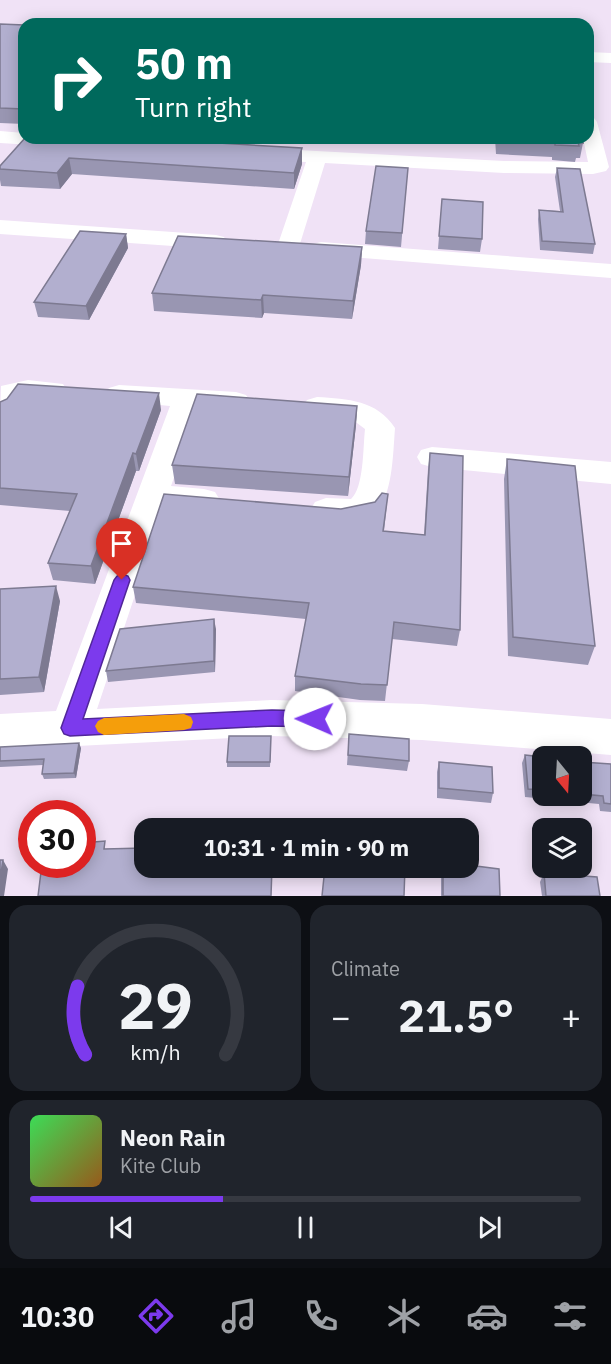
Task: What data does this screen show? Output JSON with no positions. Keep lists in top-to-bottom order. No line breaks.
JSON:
{"north":"bottom","page":{"turn":["50 m","Turn right"],"limit":"30","trip":"10:31 · 1 min · 90 m","tile":"Climate","heat":["−","21.5°","+"],"song":["Neon Rain","Kite Club"],"tabs":"10:30","gauge":["29","km/h"]}}
